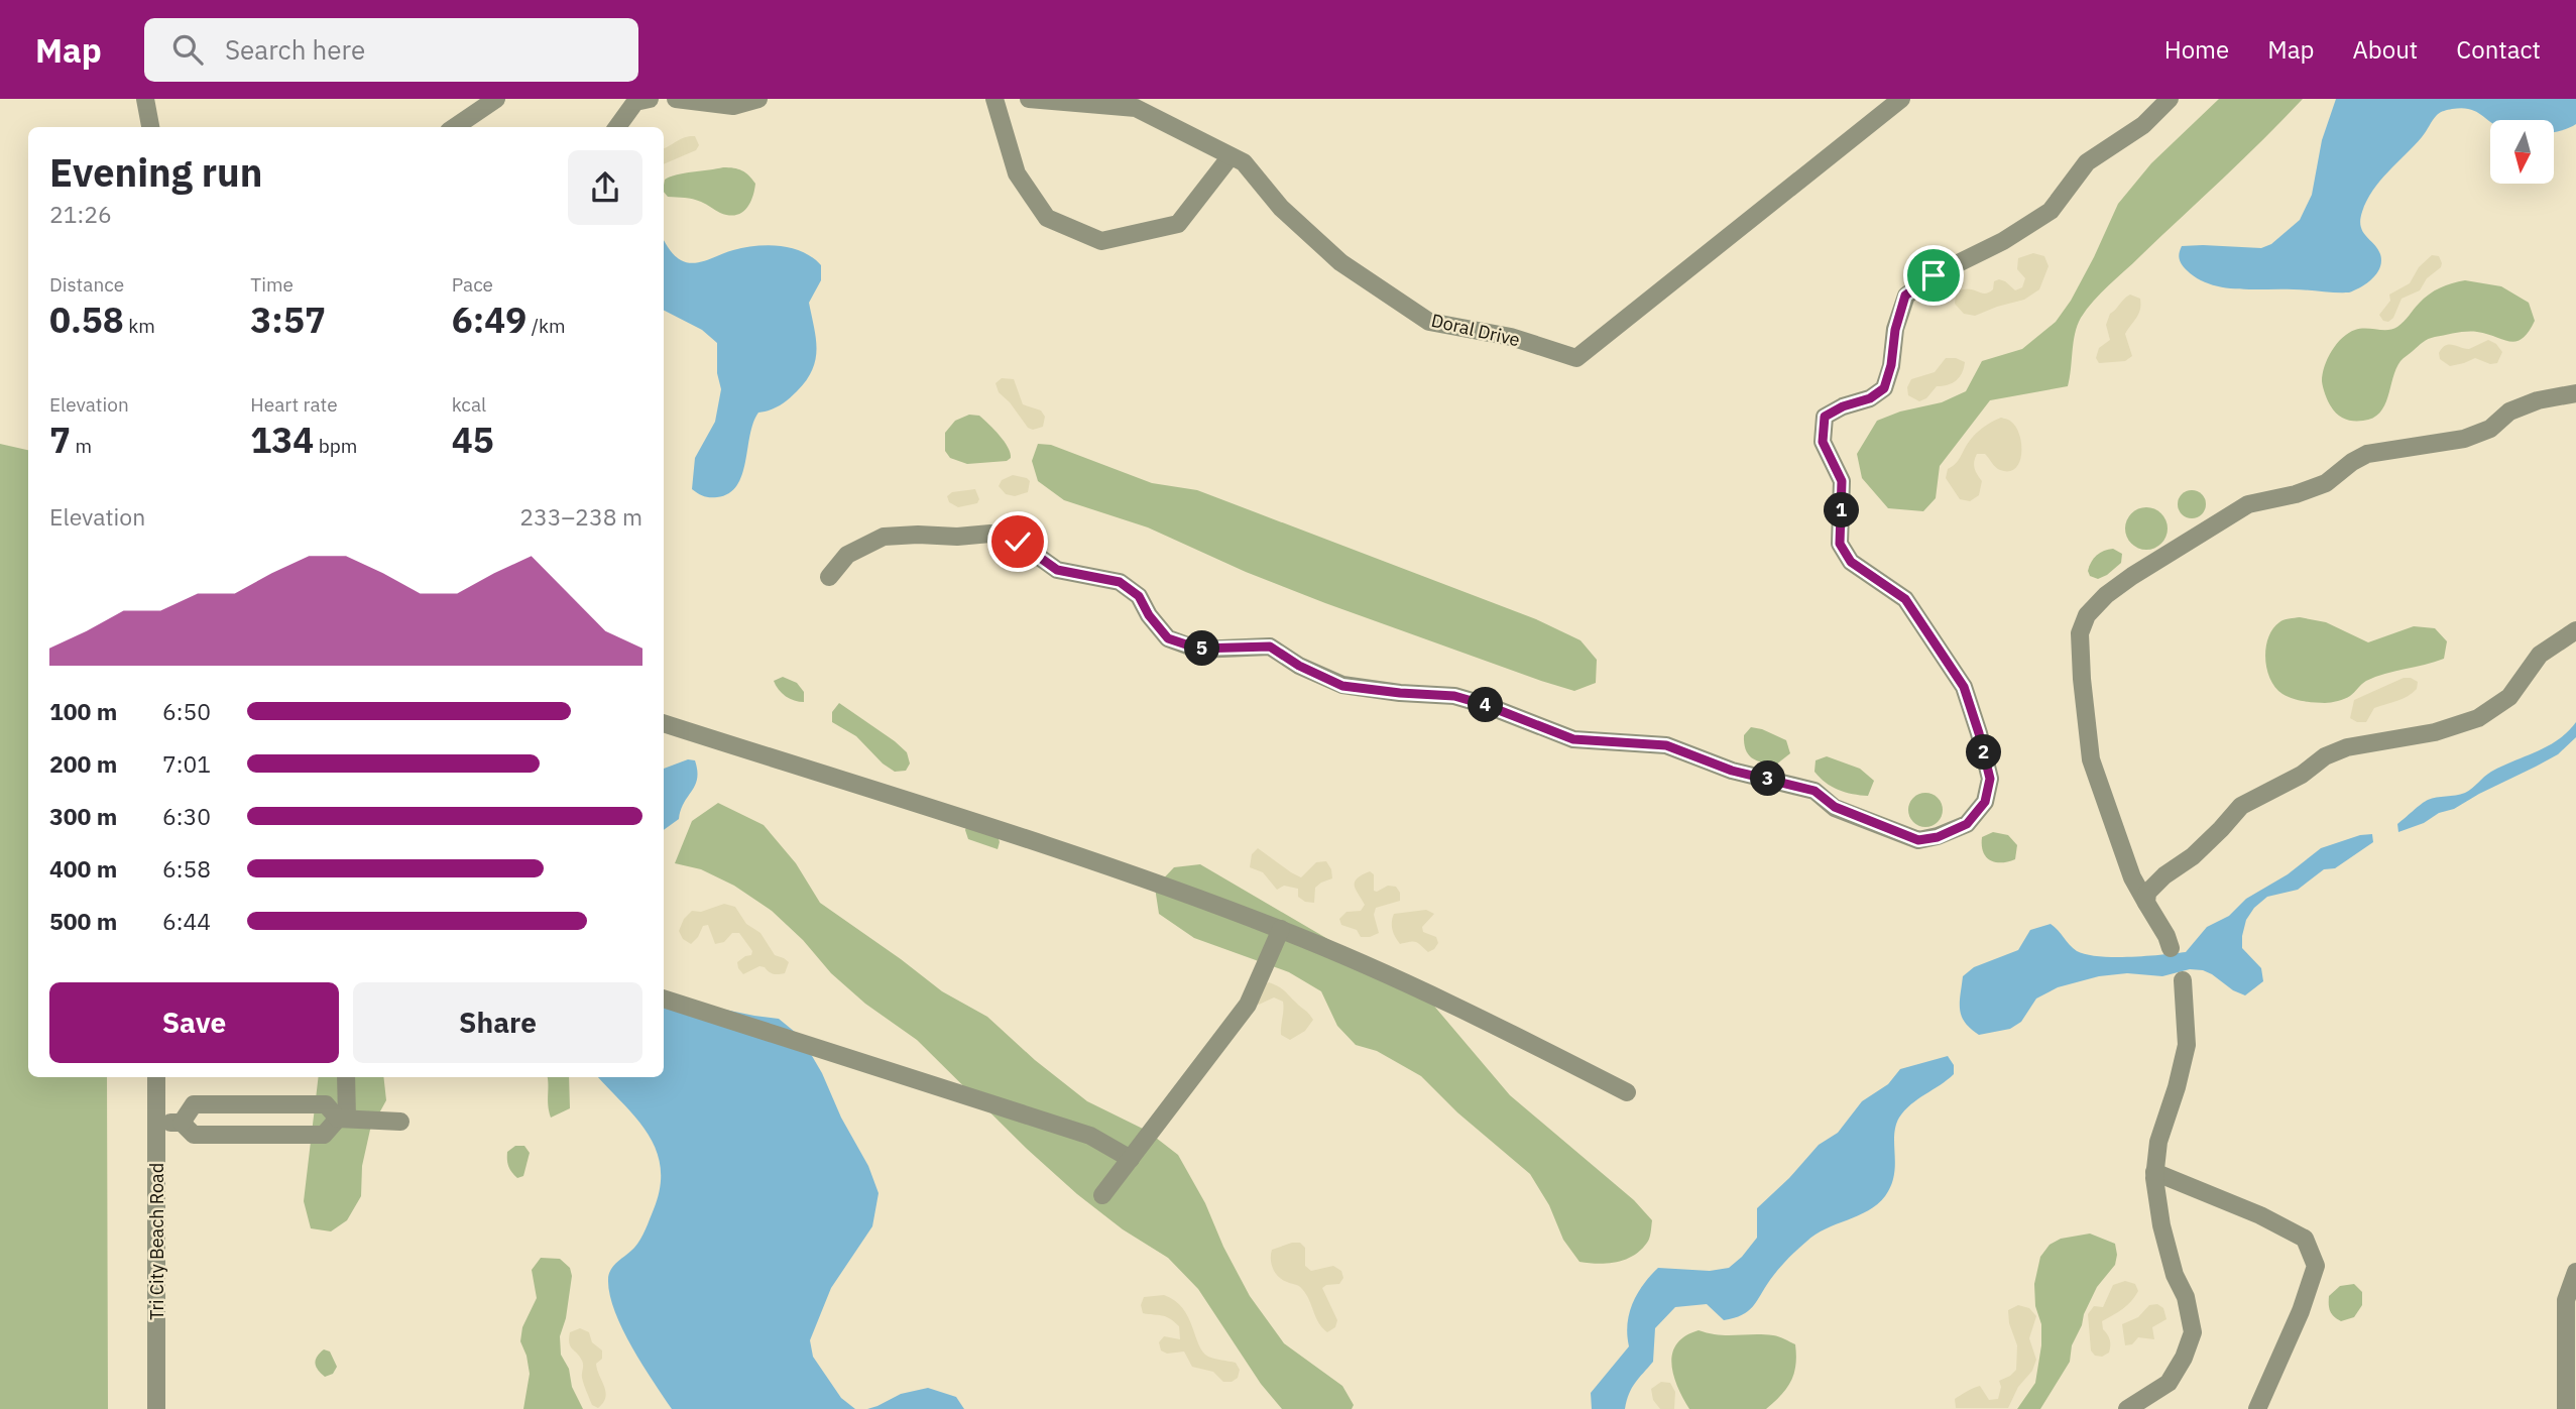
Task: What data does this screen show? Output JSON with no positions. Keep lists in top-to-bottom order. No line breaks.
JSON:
{"streets":{"street":["Doral Drive","Tri City Beach Road"]},"north":"bottom","page":{"header":"Map","search":"Search here","nav":["Home","Map","About","Contact"],"heading":["Evening run","21:26"],"stats":[["Distance","0.58 km"],["Time","3:57"],["Pace","6:49 /km"],["Elevation","7 m"],["Heart rate","134 bpm"],["kcal","45"]],"chart":["Elevation","233–238 m"],"pins":["1","5","4","2","3"],"list":[{"name":"100 m","note":"6:50"},{"name":"200 m","note":"7:01"},{"name":"300 m","note":"6:30"},{"name":"400 m","note":"6:58"},{"name":"500 m","note":"6:44"}],"buttons":["Save","Share"]}}
